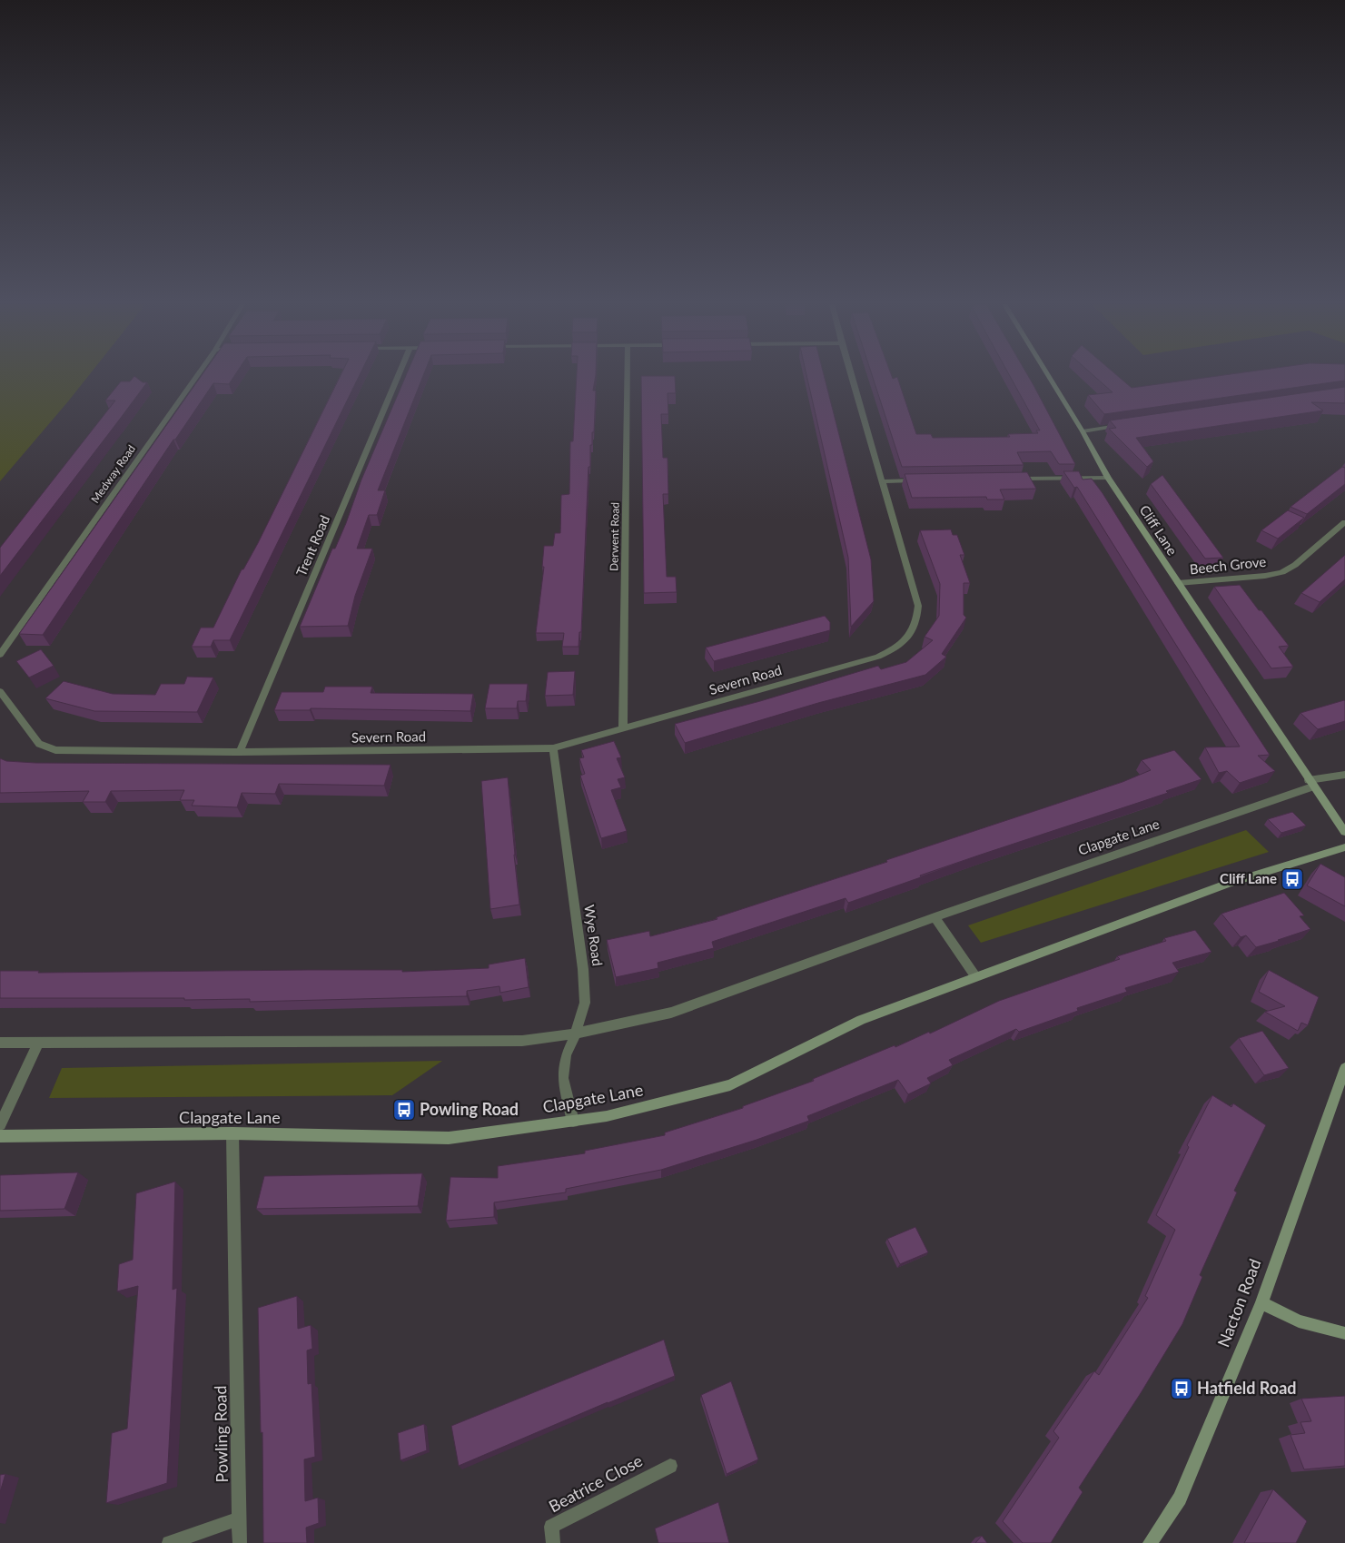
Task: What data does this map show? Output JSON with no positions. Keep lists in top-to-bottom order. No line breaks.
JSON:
{"streets":{"street":["Medway Road","Cliff Lane","Derwent Road","Trent Road","Beech Grove","Severn Road","Clapgate Lane","Wye Road","Nacton Road","Powling Road","Beatrice Close"]},"crossings":[["Cliff Lane","Beech Grove"],["Cliff Lane","Clapgate Lane"],["Derwent Road","Severn Road"],["Trent Road","Severn Road"],["Severn Road","Wye Road"],["Clapgate Lane","Wye Road"],["Clapgate Lane","Powling Road"]],"places":{"bus stop":["Cliff Lane","Powling Road","Hatfield Road"]}}
